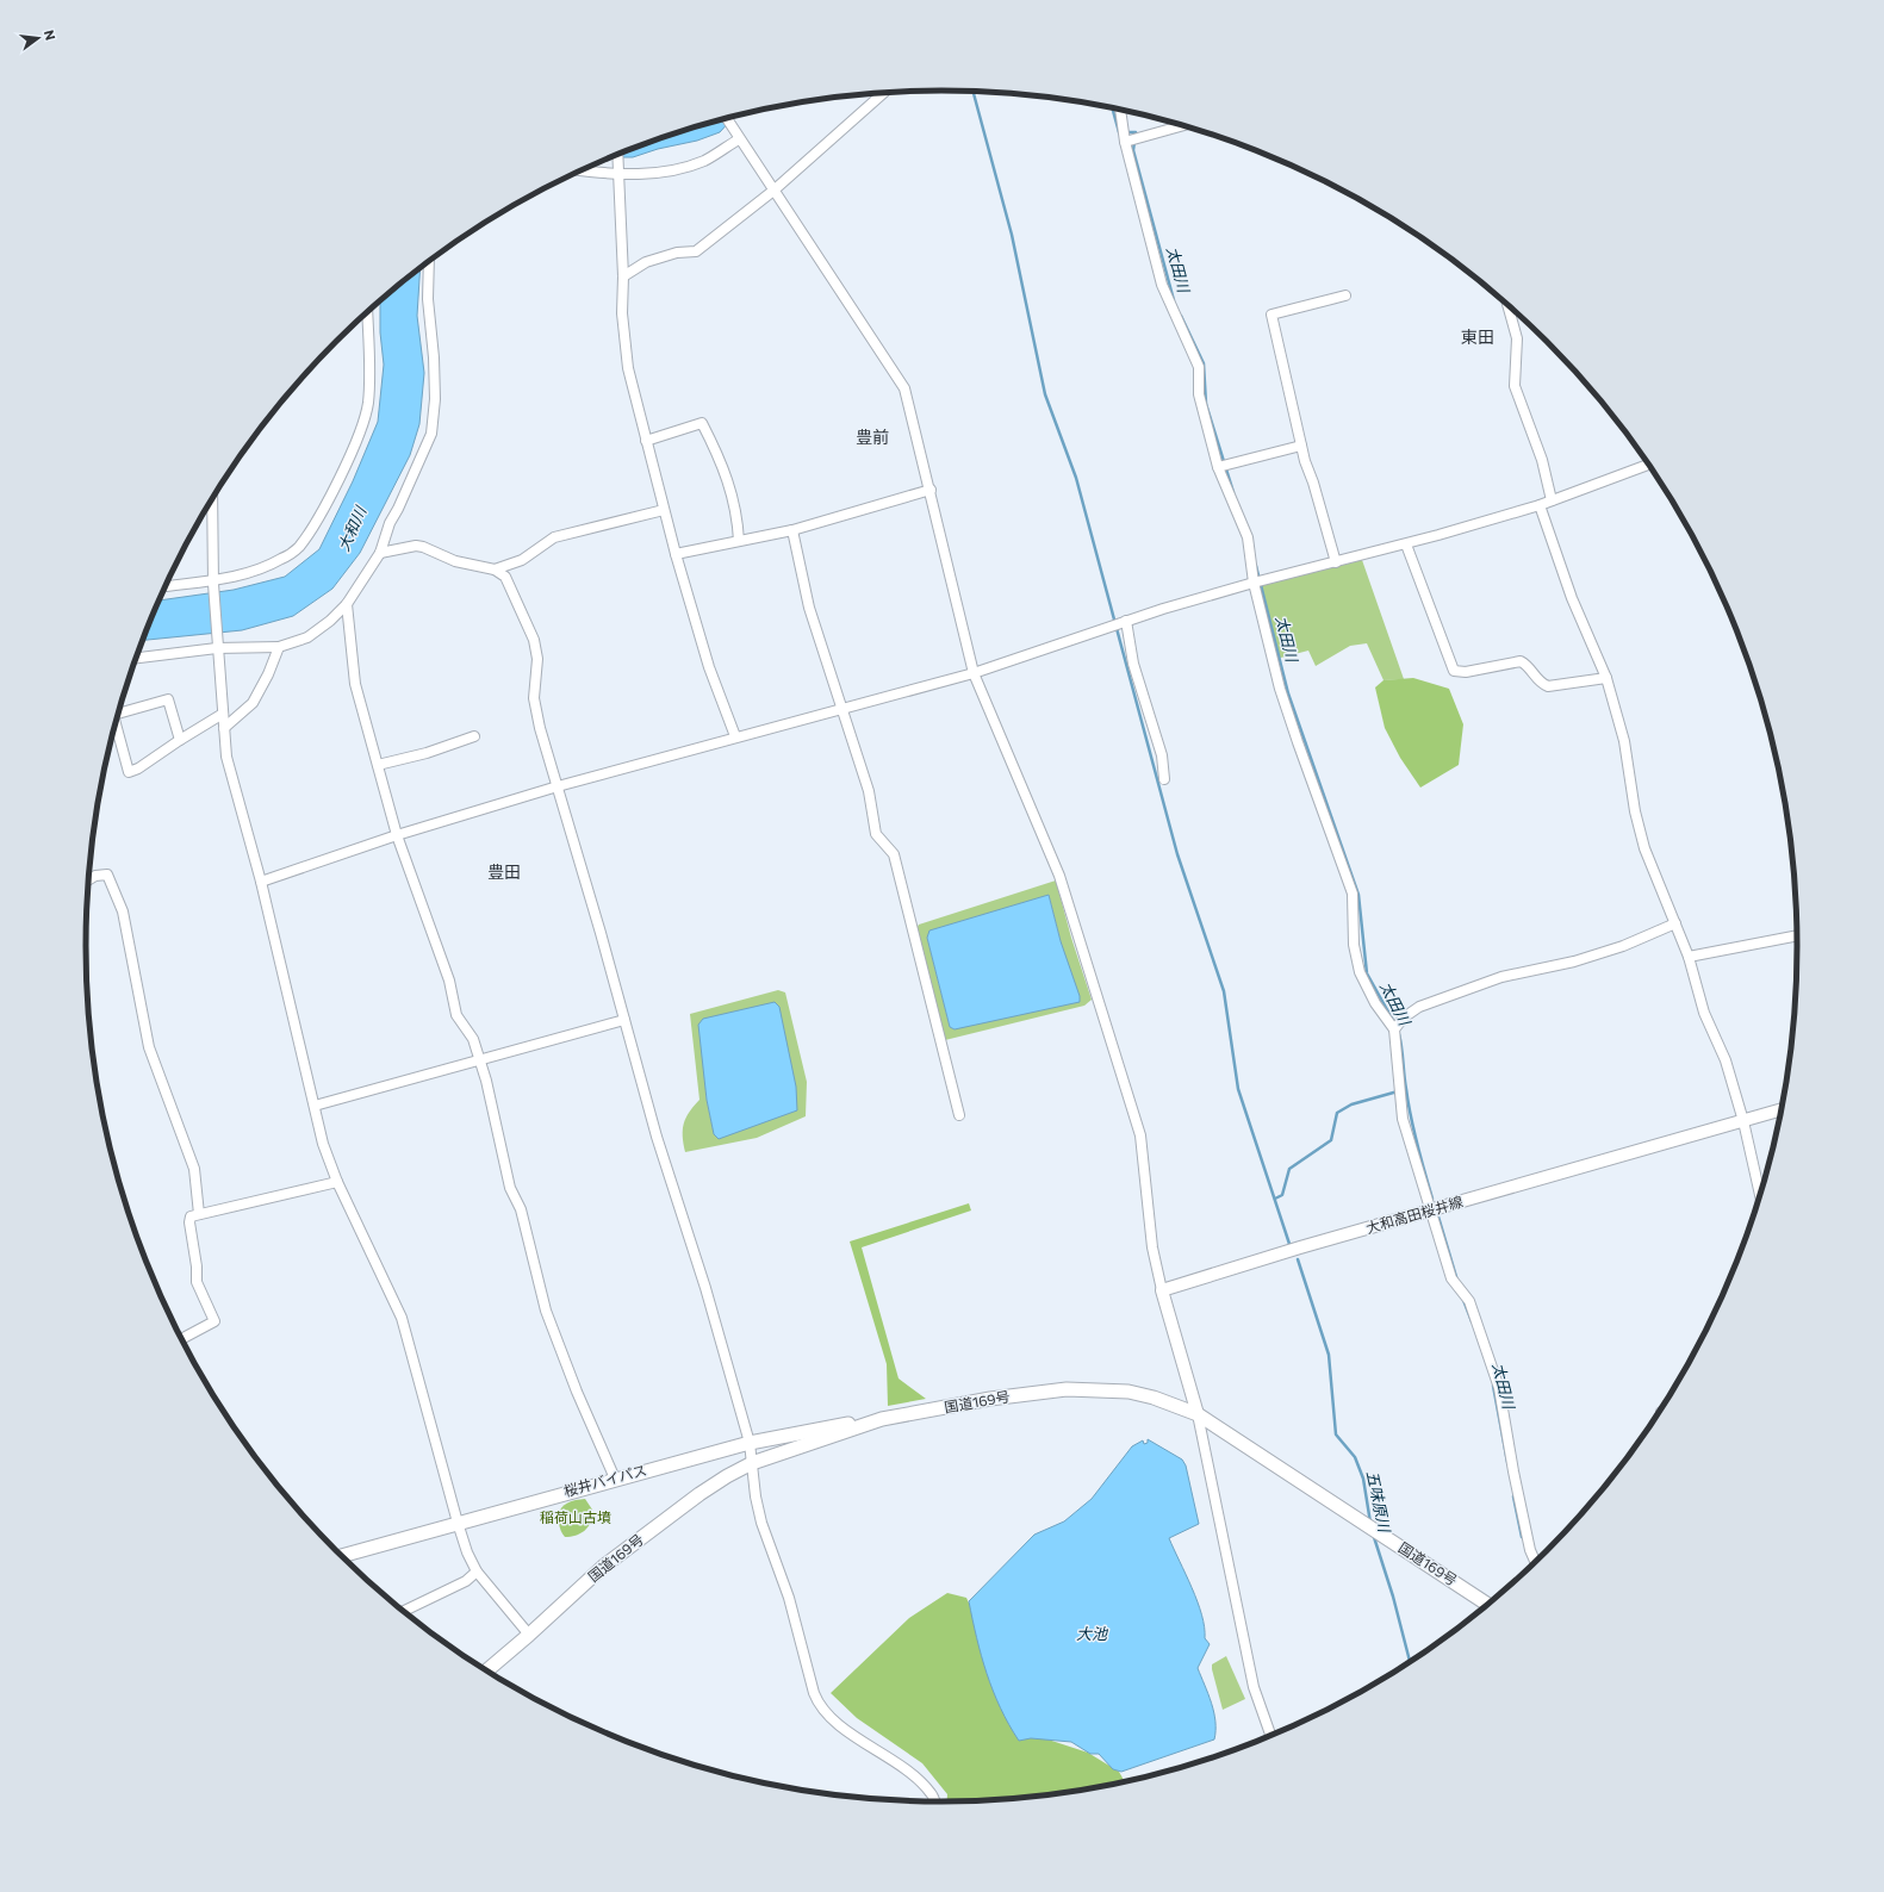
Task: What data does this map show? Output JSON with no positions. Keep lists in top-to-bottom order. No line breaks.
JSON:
{"streets":{"highway":["国道169号","桜井バイパス"],"main road":["大和高田桜井線"]},"crossings":[["国道169号","桜井バイパス"]],"districts":["東田","豊前","豊田"],"water":["太田川","大和川","五味原川","大池"],"parks":["稲荷山古墳"],"north":"right"}
